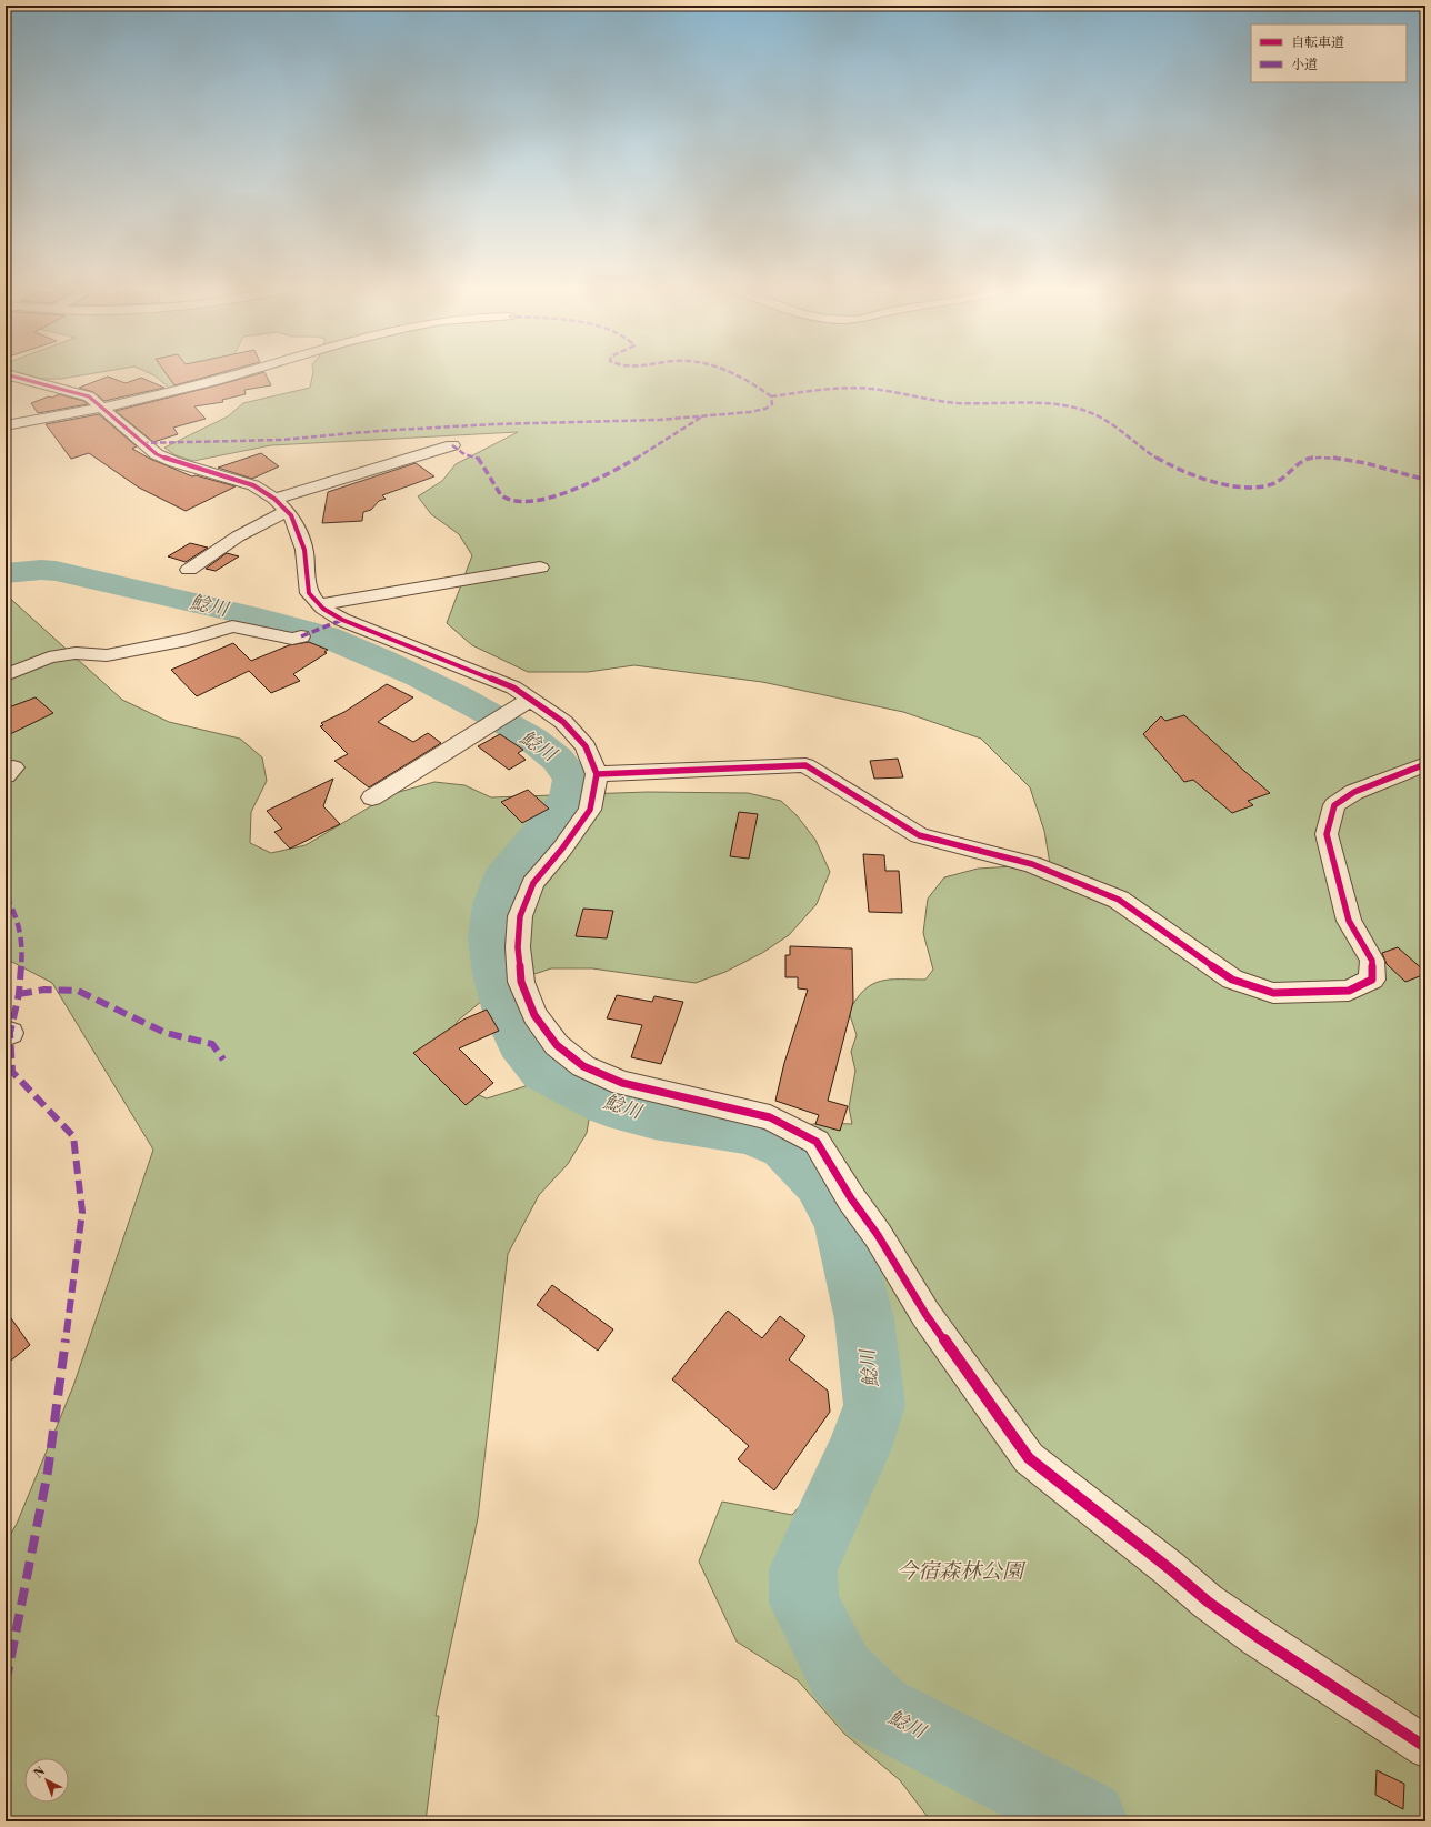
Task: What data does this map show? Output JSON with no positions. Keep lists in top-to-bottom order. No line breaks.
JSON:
{"water":["鯰川"],"parks":["今宿森林公園"],"legend":["自転車道","小道"],"north":"top left"}
